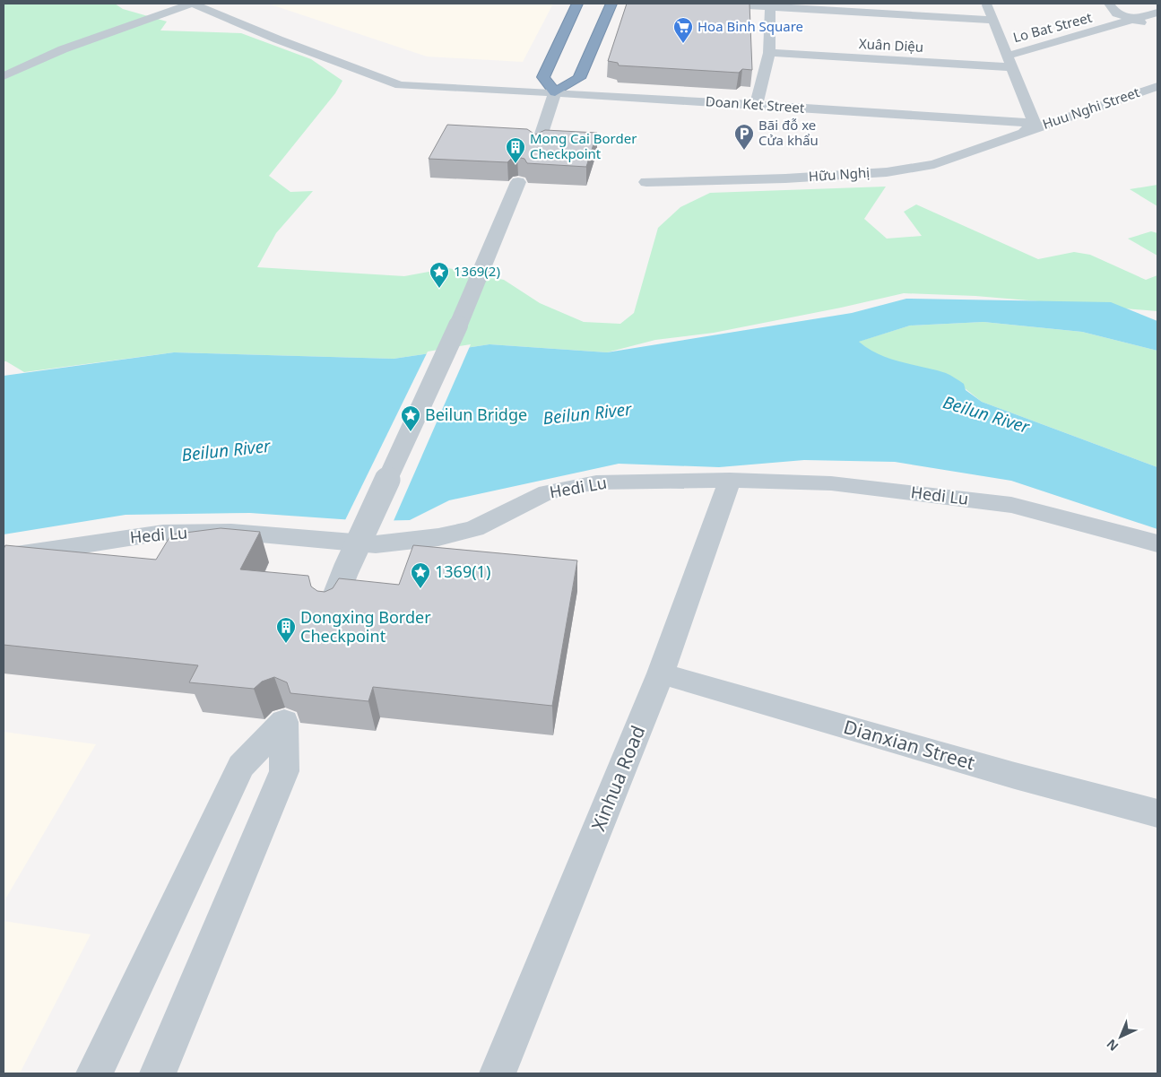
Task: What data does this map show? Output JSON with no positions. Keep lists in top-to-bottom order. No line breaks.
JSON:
{"streets":{"street":["Lo Bat Street","Xuân Diệu","Doan Ket Street","Huu Nghi Street","Hữu Nghị","Hedi Lu","Dianxian Street","Xinhua Road"]},"crossings":[["Lo Bat Street","Xuân Diệu"],["Doan Ket Street","Huu Nghi Street"],["Doan Ket Street","Hữu Nghị"],["Huu Nghi Street","Hữu Nghị"],["Hedi Lu","Xinhua Road"],["Dianxian Street","Xinhua Road"]],"water":["Beilun River"],"places":{"supermarket":["Hoa Binh Square"],"parking":["Bãi đỗ xe Cửa khẩu"],"building":["Mong Cai Border Checkpoint","Dongxing Border Checkpoint"],"place":["1369(2)","Beilun Bridge","1369(1)"]},"north":"bottom left"}
